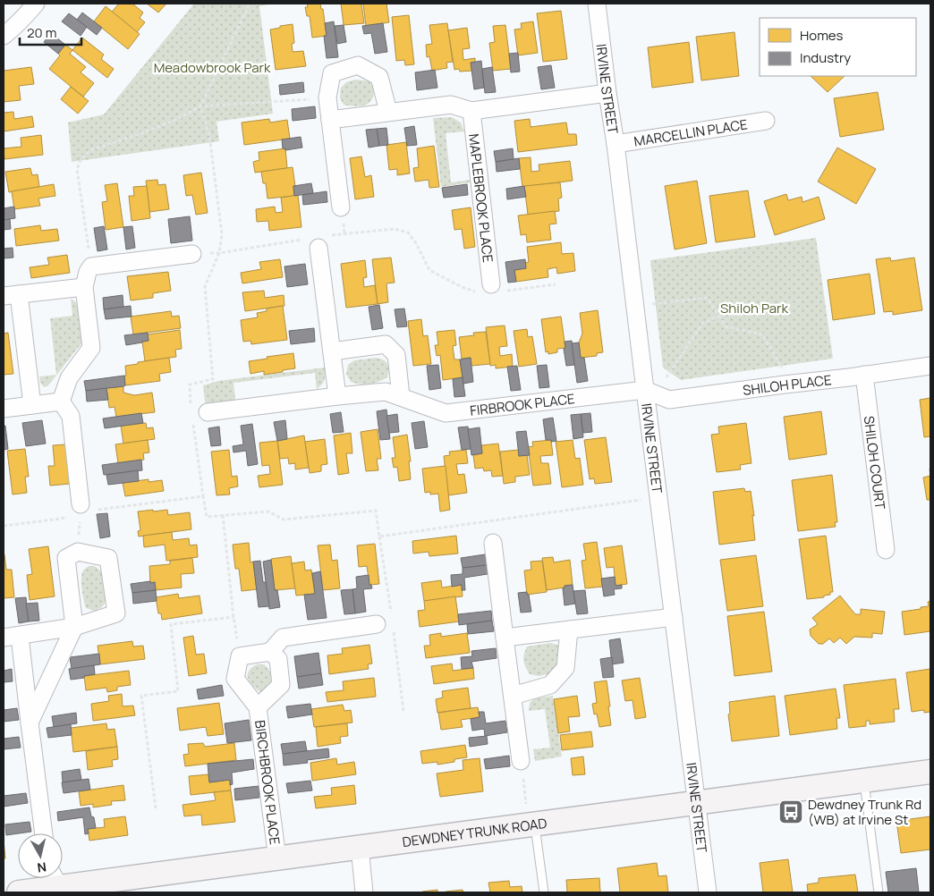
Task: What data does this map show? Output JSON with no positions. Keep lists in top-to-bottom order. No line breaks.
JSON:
{"streets":{"main road":["DEWDNEY TRUNK ROAD"],"street":["IRVINE STREET","MARCELLIN PLACE","MAPLEBROOK PLACE","SHILOH PLACE","FIRBROOK PLACE","SHILOH COURT","BIRCHBROOK PLACE"]},"crossings":[["IRVINE STREET","MARCELLIN PLACE"],["IRVINE STREET","SHILOH PLACE"],["IRVINE STREET","FIRBROOK PLACE"],["IRVINE STREET","DEWDNEY TRUNK ROAD"],["SHILOH PLACE","FIRBROOK PLACE"],["SHILOH PLACE","SHILOH COURT"],["BIRCHBROOK PLACE","DEWDNEY TRUNK ROAD"]],"parks":["Meadowbrook Park","Shiloh Park"],"places":{"bus stop":["Dewdney Trunk Rd (WB) at Irvine St"]},"legend":["Homes","Industry"],"scale_bar":"20 m","north":"bottom"}
